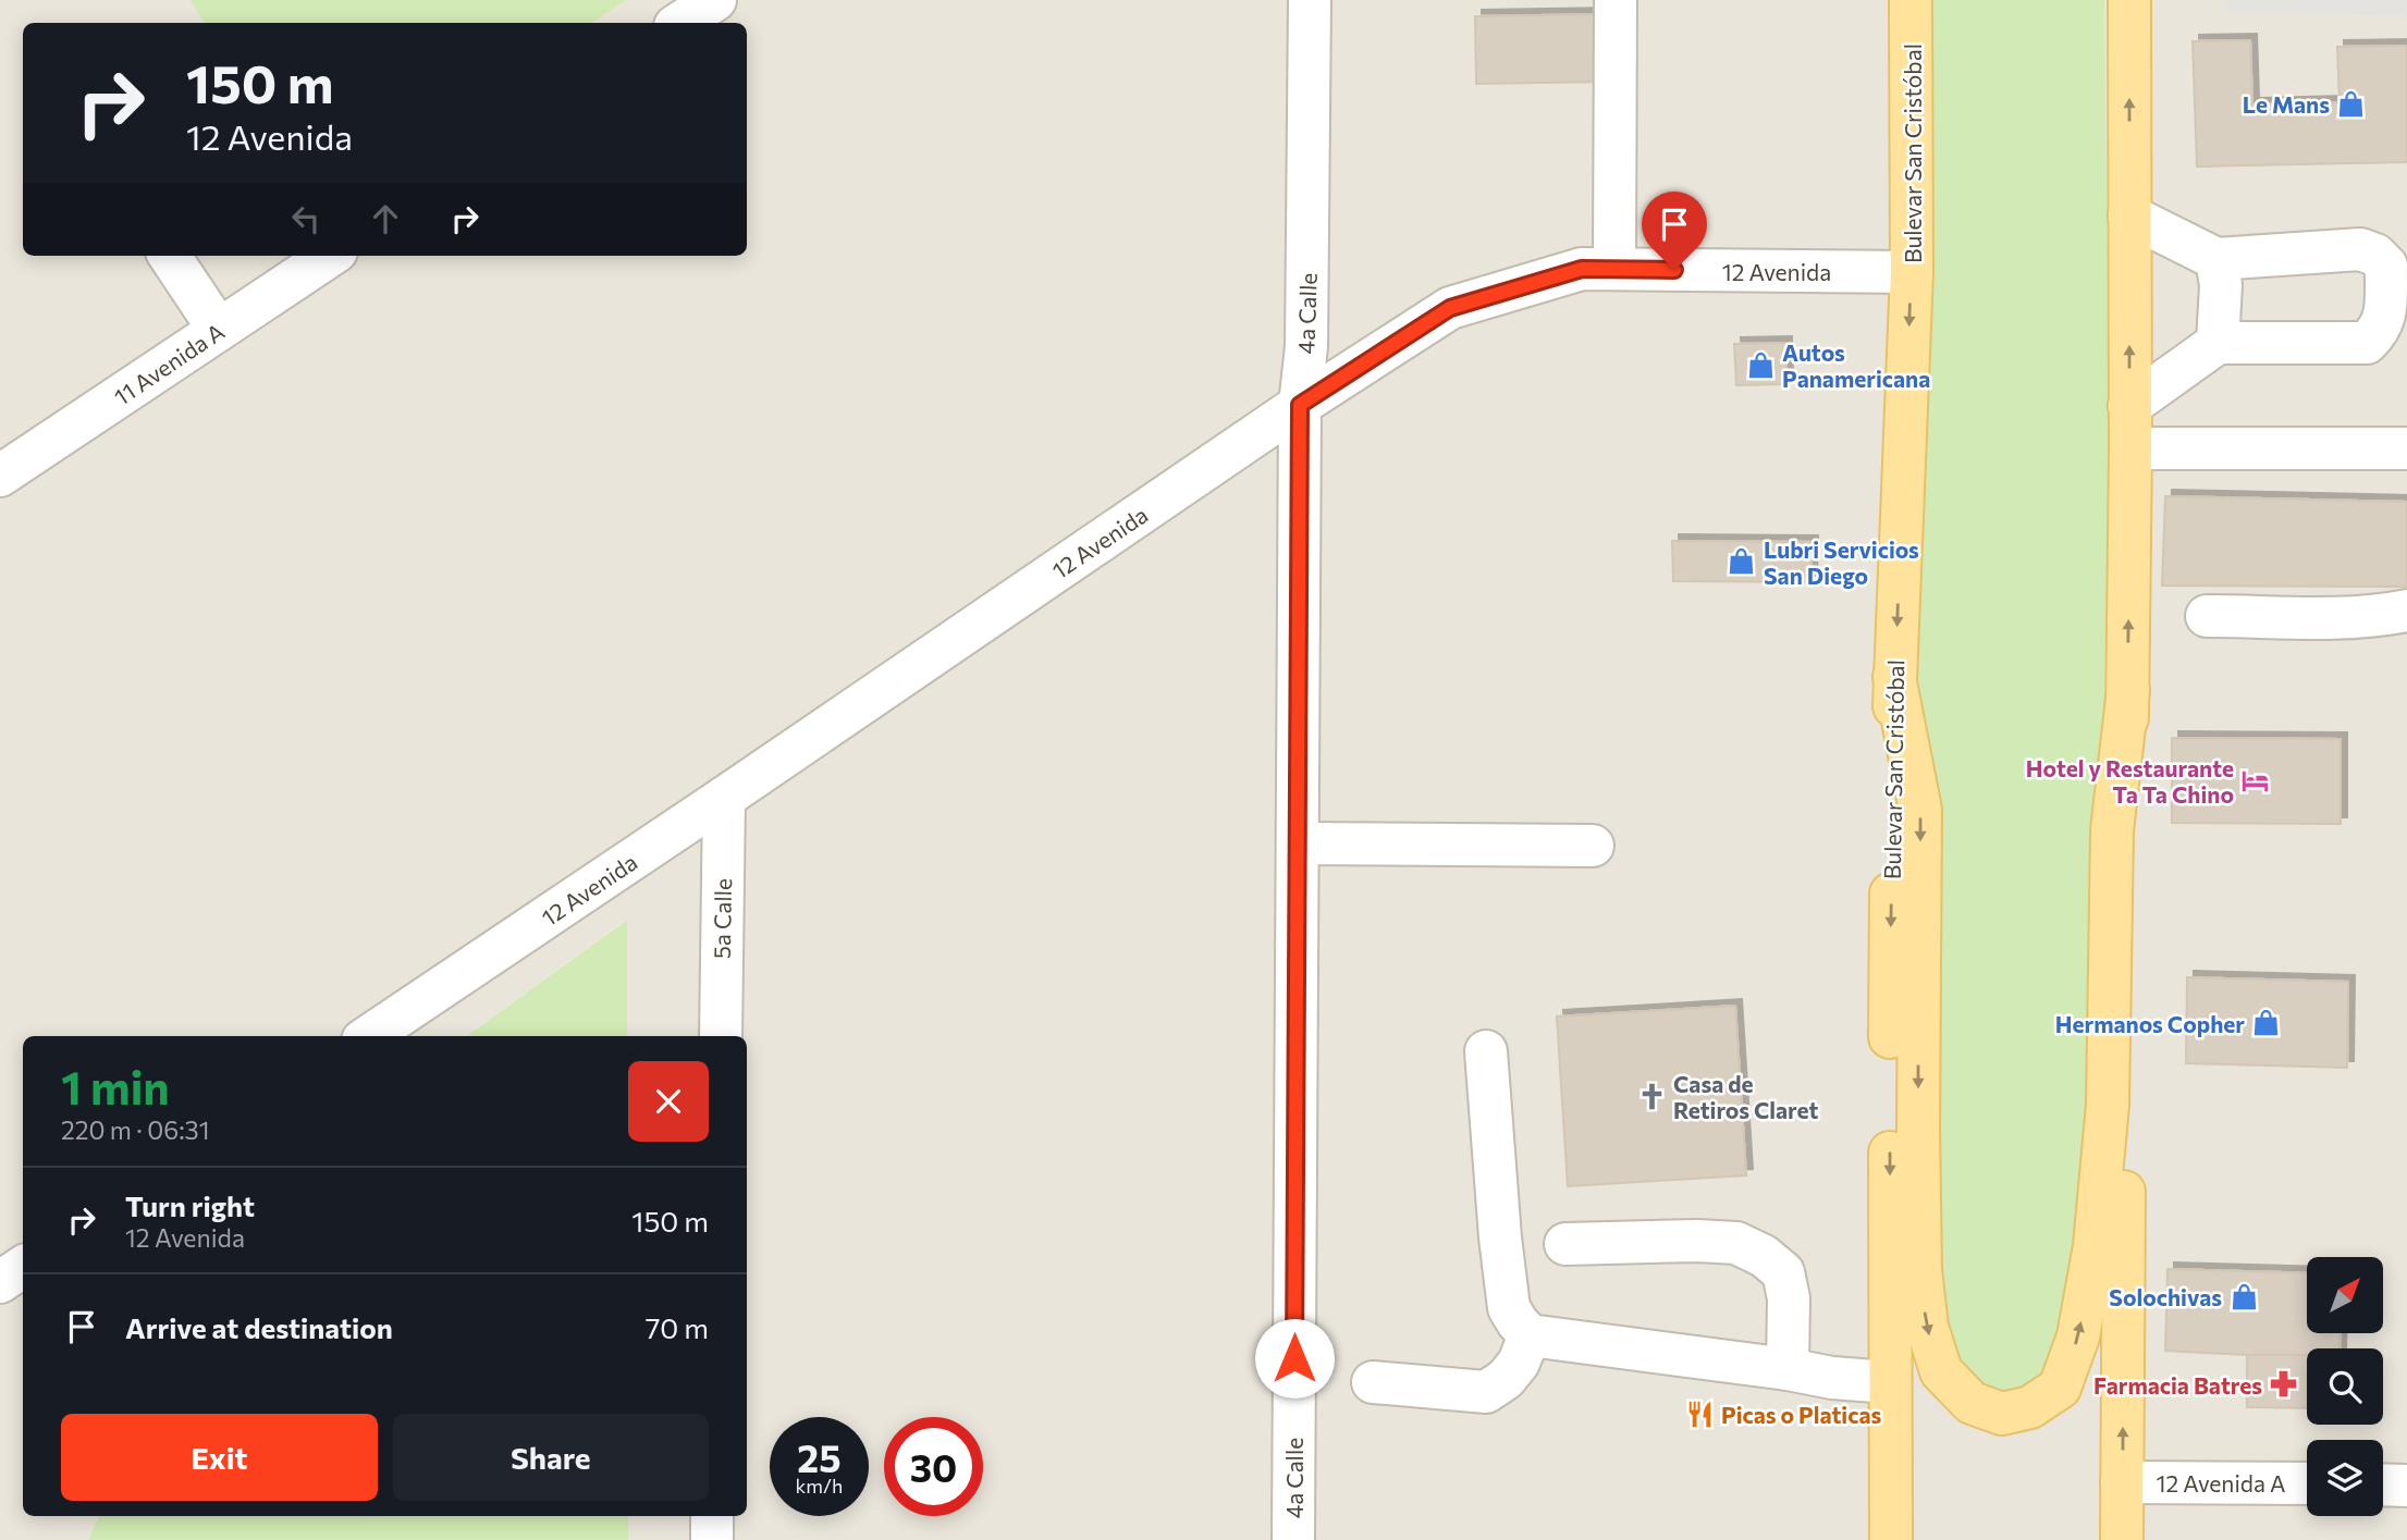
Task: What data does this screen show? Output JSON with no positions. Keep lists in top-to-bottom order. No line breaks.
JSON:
{"streets":{"main road":["Bulevar San Cristóbal"],"street":["12 Avenida","4a Calle","11 Avenida A","5a Calle","12 Avenida A"]},"crossings":[["Bulevar San Cristóbal","12 Avenida"],["12 Avenida","4a Calle"],["12 Avenida","5a Calle"]],"places":{"shop":["Le Mans","Autos Panamericana","Lubri Servicios San Diego","Hermanos Copher","Solochivas"],"hotel":["Hotel y Restaurante Ta Ta Chino"],"church":["Casa de Retiros Claret"],"pharmacy":["Farmacia Batres"],"restaurant":["Picas o Platicas"]},"north":"top right","page":{"turn":["150 m","12 Avenida"],"heading":["1 min","220 m · 06:31"],"list":[{"name":"Turn right","note":"12 Avenida","value":"150 m"},{"name":"Arrive at destination","value":"70 m"}],"buttons":["Exit","Share"],"speed":"25 km/h","limit":"30"}}
